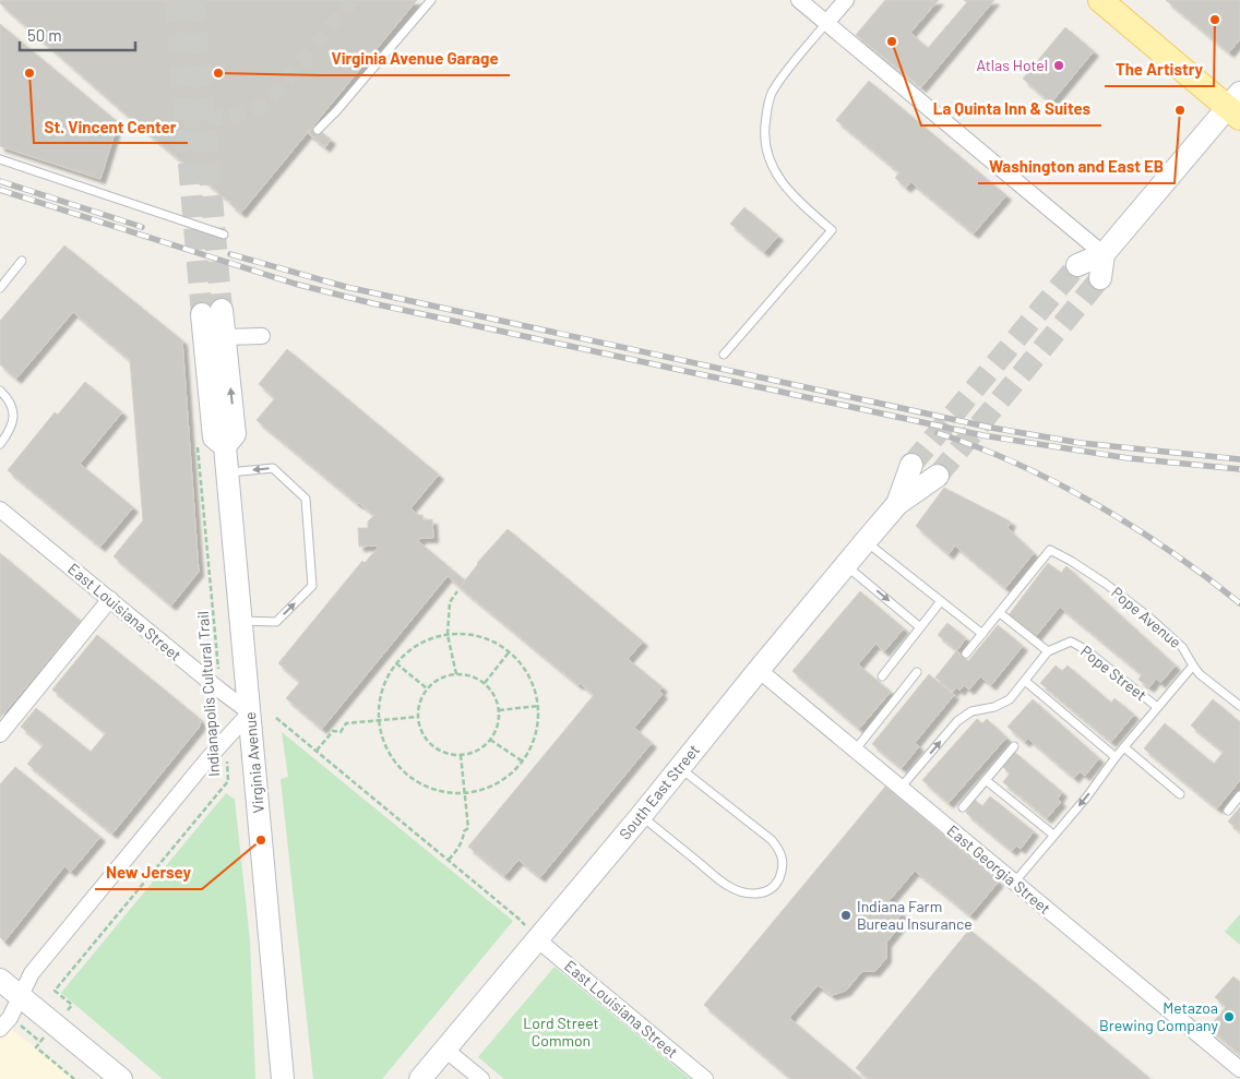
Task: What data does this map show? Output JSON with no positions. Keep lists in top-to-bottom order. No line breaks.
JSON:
{"streets":{"main road":["Virginia Avenue","South East Street"],"street":["East Louisiana Street","East Georgia Street"],"lane":["Pope Avenue","Pope Street"],"path":["Indianapolis Cultural Trail"]},"crossings":[["East Louisiana Street","Indianapolis Cultural Trail"],["East Louisiana Street","Virginia Avenue"],["East Louisiana Street","South East Street"],["South East Street","East Georgia Street"]],"parks":["Lord Street Common"],"places":["The Artistry","La Quinta Inn & Suites","Atlas Hotel","St. Vincent Center","Virginia Avenue Garage","Washington and East EB","New Jersey","Indiana Farm Bureau Insurance","Metazoa Brewing Company"],"scale_bar":"50 m"}
